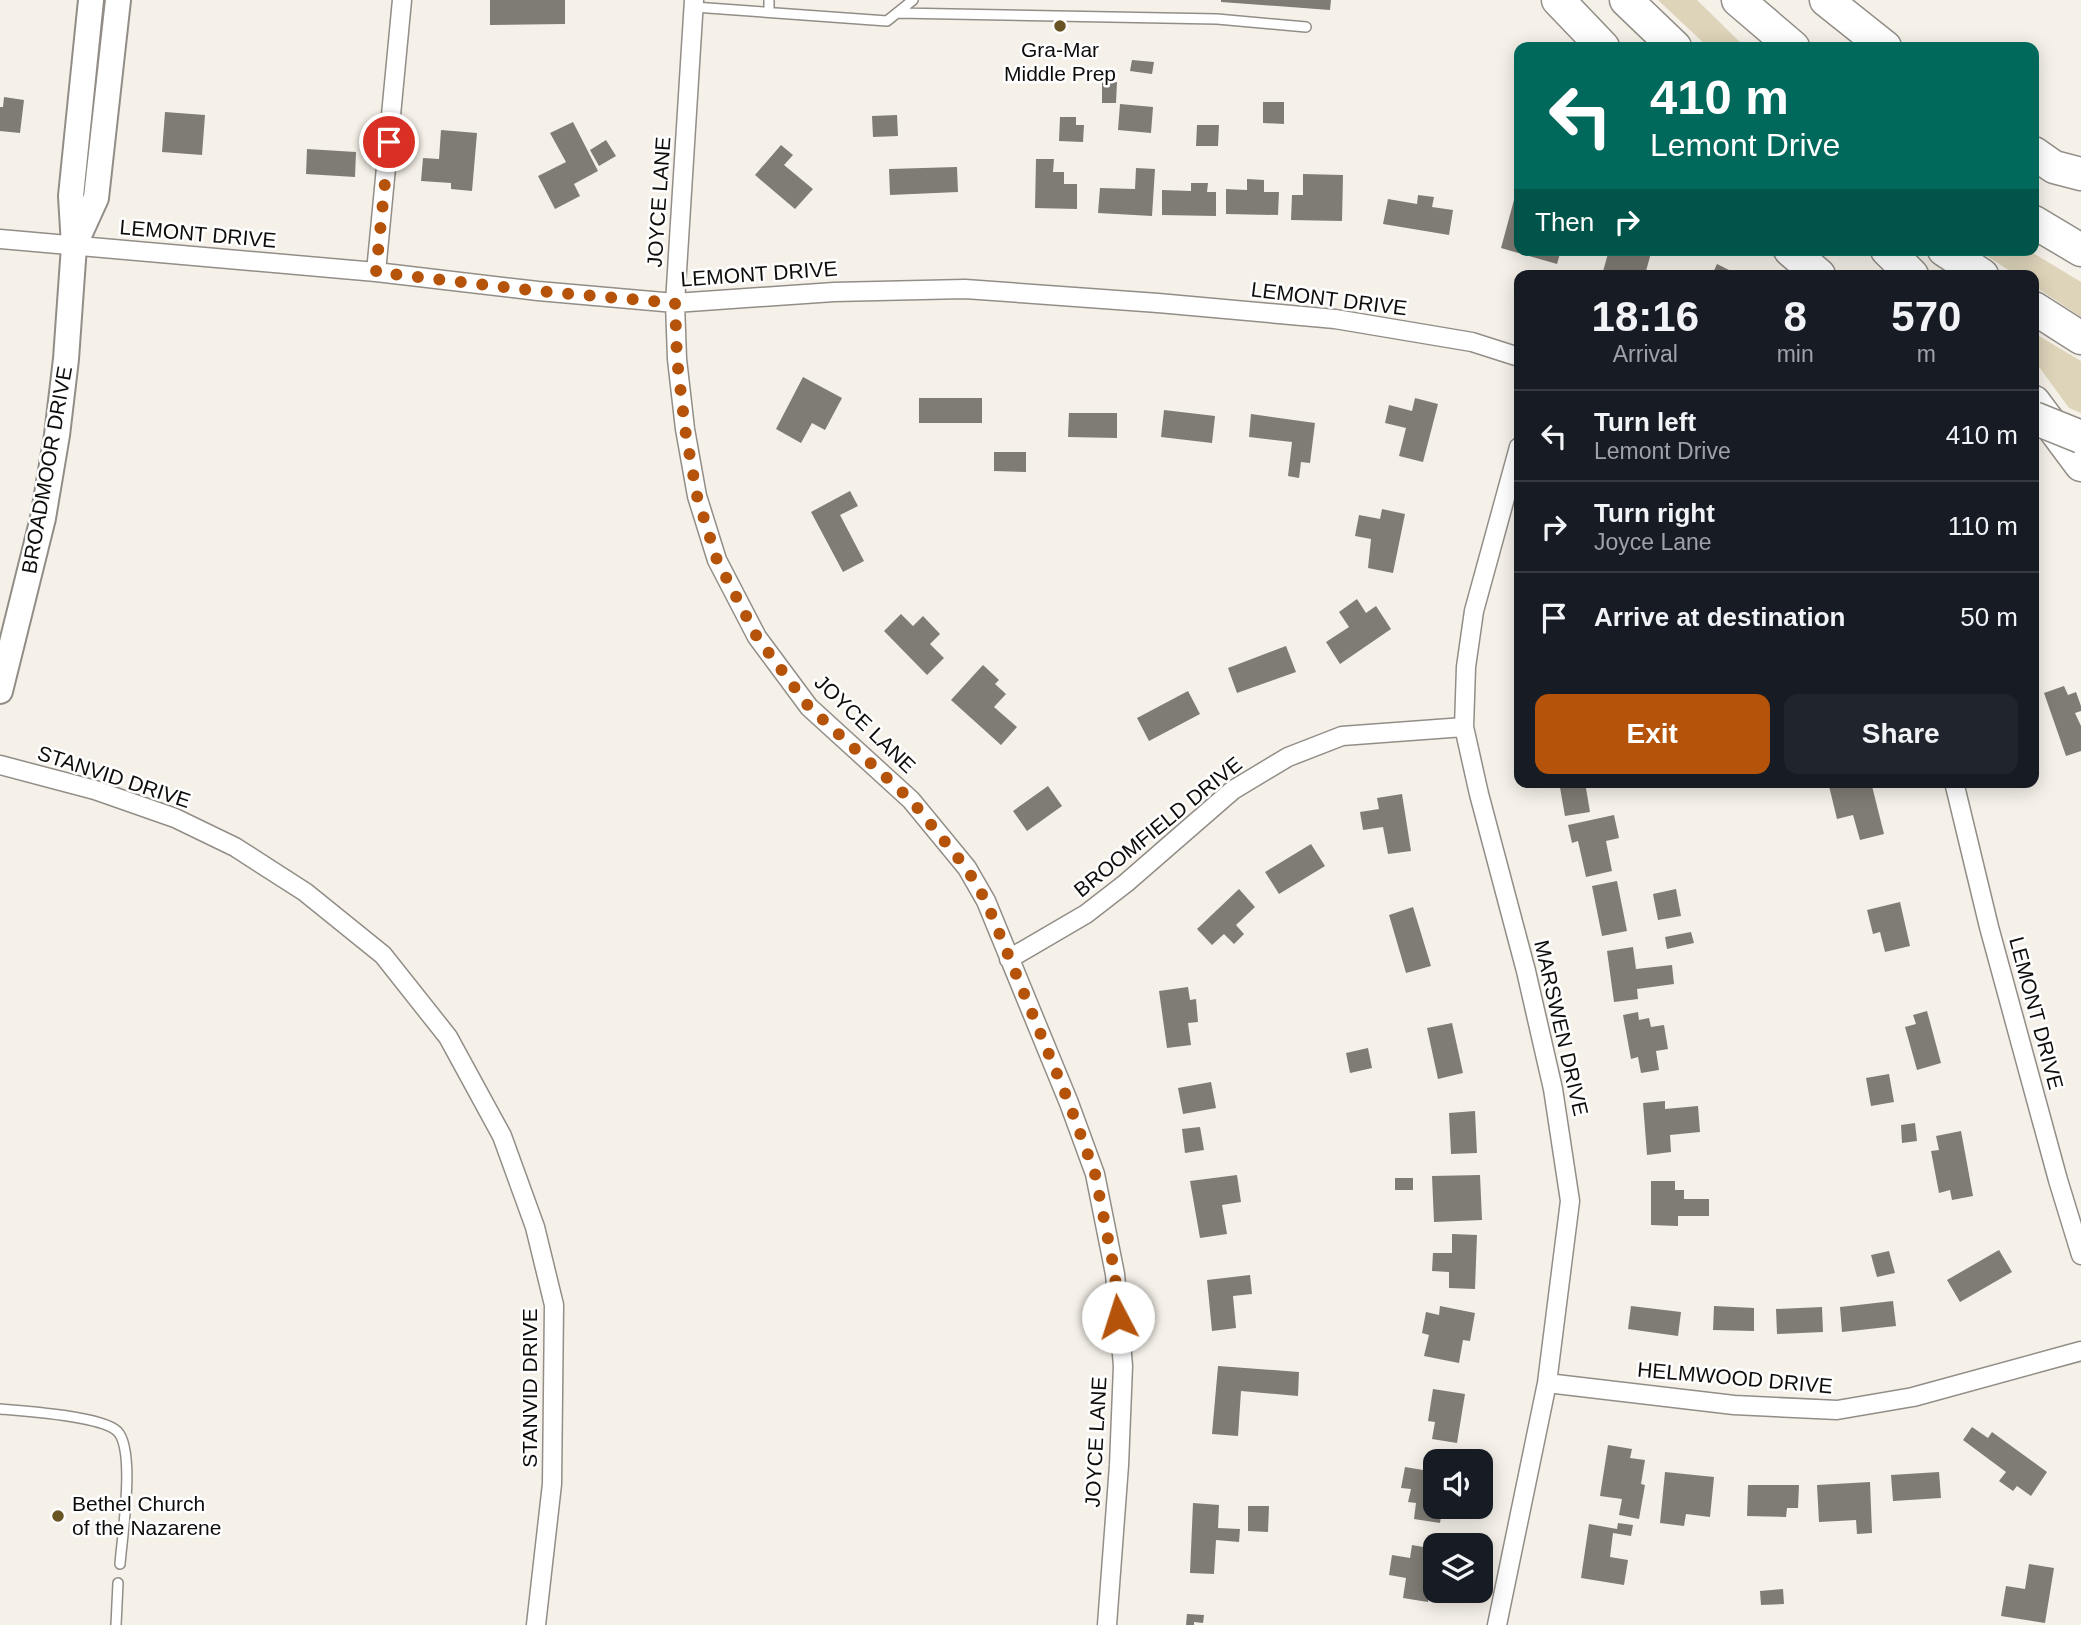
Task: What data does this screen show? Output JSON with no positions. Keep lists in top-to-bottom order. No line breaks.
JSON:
{"streets":{"main road":["BROADMOOR DRIVE"],"street":["JOYCE LANE","LEMONT DRIVE","STANVID DRIVE","BROOMFIELD DRIVE","MARSWEN DRIVE","HELMWOOD DRIVE"]},"crossings":[["JOYCE LANE","LEMONT DRIVE"],["JOYCE LANE","BROOMFIELD DRIVE"],["LEMONT DRIVE","BROADMOOR DRIVE"],["BROOMFIELD DRIVE","MARSWEN DRIVE"],["MARSWEN DRIVE","HELMWOOD DRIVE"]],"places":["Gra-Mar Middle Prep","Bethel Church of the Nazarene"],"page":{"turn":["410 m","Lemont Drive"],"then":"Then","eta":["18:16","Arrival","8","min","570","m"],"list":[{"name":"Turn left","note":"Lemont Drive","value":"410 m"},{"name":"Turn right","note":"Joyce Lane","value":"110 m"},{"name":"Arrive at destination","value":"50 m"}],"buttons":["Exit","Share"]}}
